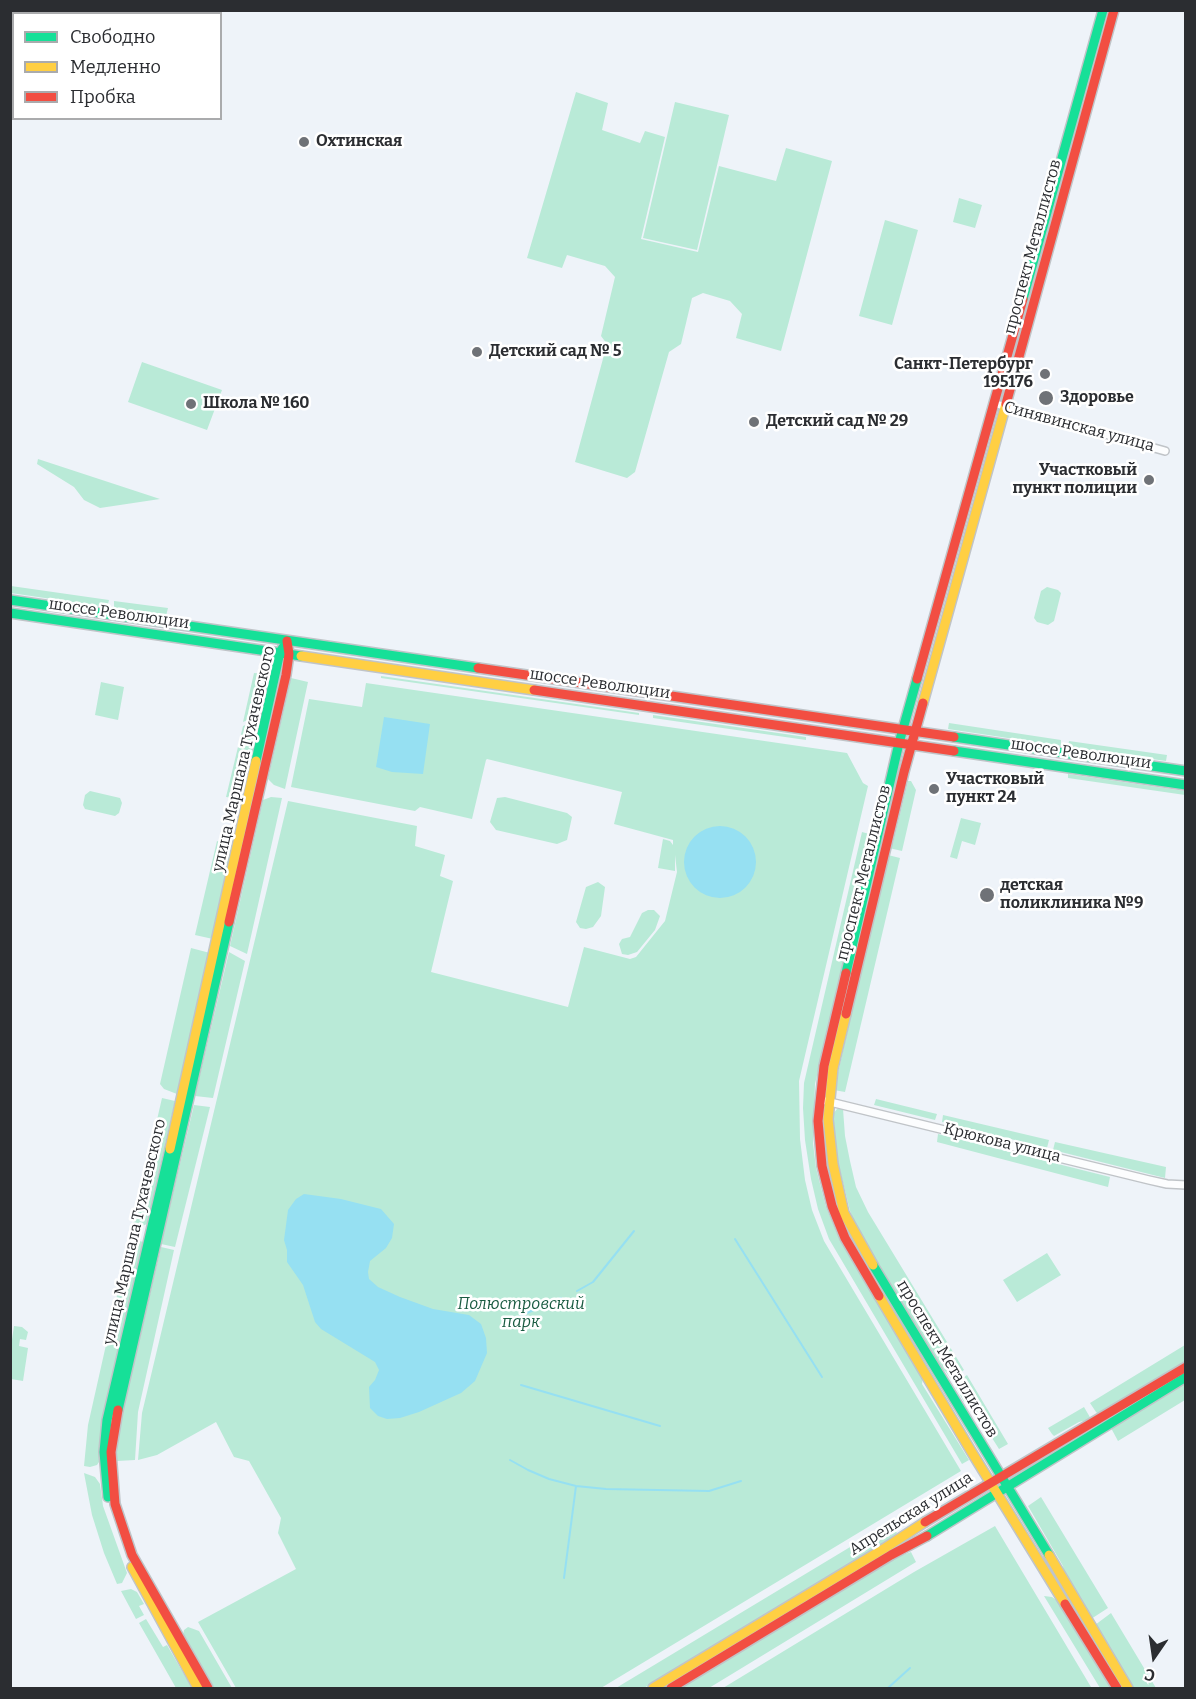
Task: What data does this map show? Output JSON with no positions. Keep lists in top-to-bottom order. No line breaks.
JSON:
{"streets":{"street":["проспект Металлистов","Синявинская улица","шоссе Революции","улица Маршала Тухачевского","Крюкова улица","Апрельская улица"]},"crossings":[["проспект Металлистов","Синявинская улица"],["проспект Металлистов","шоссе Революции"],["проспект Металлистов","Крюкова улица"],["проспект Металлистов","Апрельская улица"],["шоссе Революции","улица Маршала Тухачевского"]],"parks":["Полюстровский парк"],"places":["Охтинская","Детский сад № 5","Санкт-Петербург 195176","Здоровье","Школа № 160","Детский сад № 29","Участковый пункт полиции","Участковый пункт 24","детская поликлиника №9"],"legend":["Свободно","Медленно","Пробка"],"north":"bottom"}
